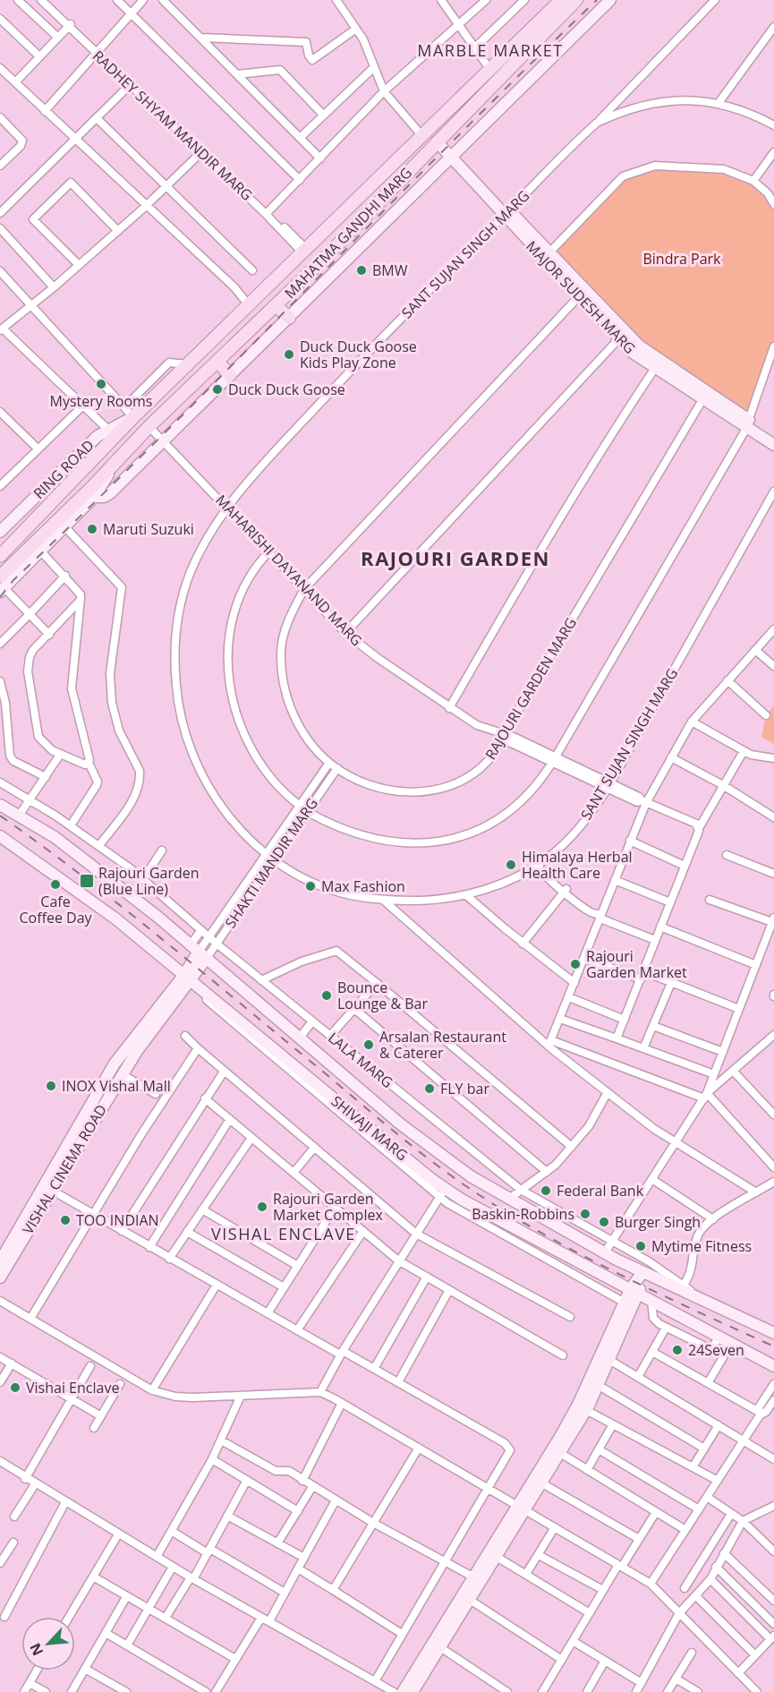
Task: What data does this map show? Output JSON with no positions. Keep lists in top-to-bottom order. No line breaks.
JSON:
{"streets":{"main road":["MAHATMA GANDHI MARG"],"street":["RADHEY SHYAM MANDIR MARG","SANT SUJAN SINGH MARG","MAJOR SUDESH MARG","RING ROAD","MAHARISHI DAYANAND MARG","RAJOURI GARDEN MARG","SHAKTI MANDIR MARG","LALA MARG","SHIVAJI MARG","VISHAL CINEMA ROAD"]},"crossings":[["RADHEY SHYAM MANDIR MARG","MAHATMA GANDHI MARG"],["MAHATMA GANDHI MARG","MAJOR SUDESH MARG"],["MAHATMA GANDHI MARG","RING ROAD"],["MAHATMA GANDHI MARG","MAHARISHI DAYANAND MARG"],["SANT SUJAN SINGH MARG","MAJOR SUDESH MARG"],["SANT SUJAN SINGH MARG","MAHARISHI DAYANAND MARG"],["SANT SUJAN SINGH MARG","SHAKTI MANDIR MARG"],["MAJOR SUDESH MARG","RAJOURI GARDEN MARG"],["MAHARISHI DAYANAND MARG","RAJOURI GARDEN MARG"],["RAJOURI GARDEN MARG","SHAKTI MANDIR MARG"],["SHAKTI MANDIR MARG","LALA MARG"],["SHAKTI MANDIR MARG","SHIVAJI MARG"],["SHAKTI MANDIR MARG","VISHAL CINEMA ROAD"],["LALA MARG","SHIVAJI MARG"],["SHIVAJI MARG","VISHAL CINEMA ROAD"]],"districts":["MARBLE MARKET","RAJOURI GARDEN","VISHAL ENCLAVE"],"parks":["Bindra Park"],"places":{"other":["BMW","Duck Duck Goose Kids Play Zone","Mystery Rooms","Duck Duck Goose","Maruti Suzuki","Himalaya Herbal Health Care","Cafe Coffee Day","Max Fashion","Rajouri Garden Market","Bounce Lounge & Bar","Arsalan Restaurant & Caterer","INOX Vishal Mall","FLY bar","Federal Bank","Rajouri Garden Market Complex","Baskin-Robbins","TOO INDIAN","Burger Singh","Mytime Fitness","24Seven","Vishai Enclave"],"transit":["Rajouri Garden (Blue Line)"]},"north":"bottom left"}
